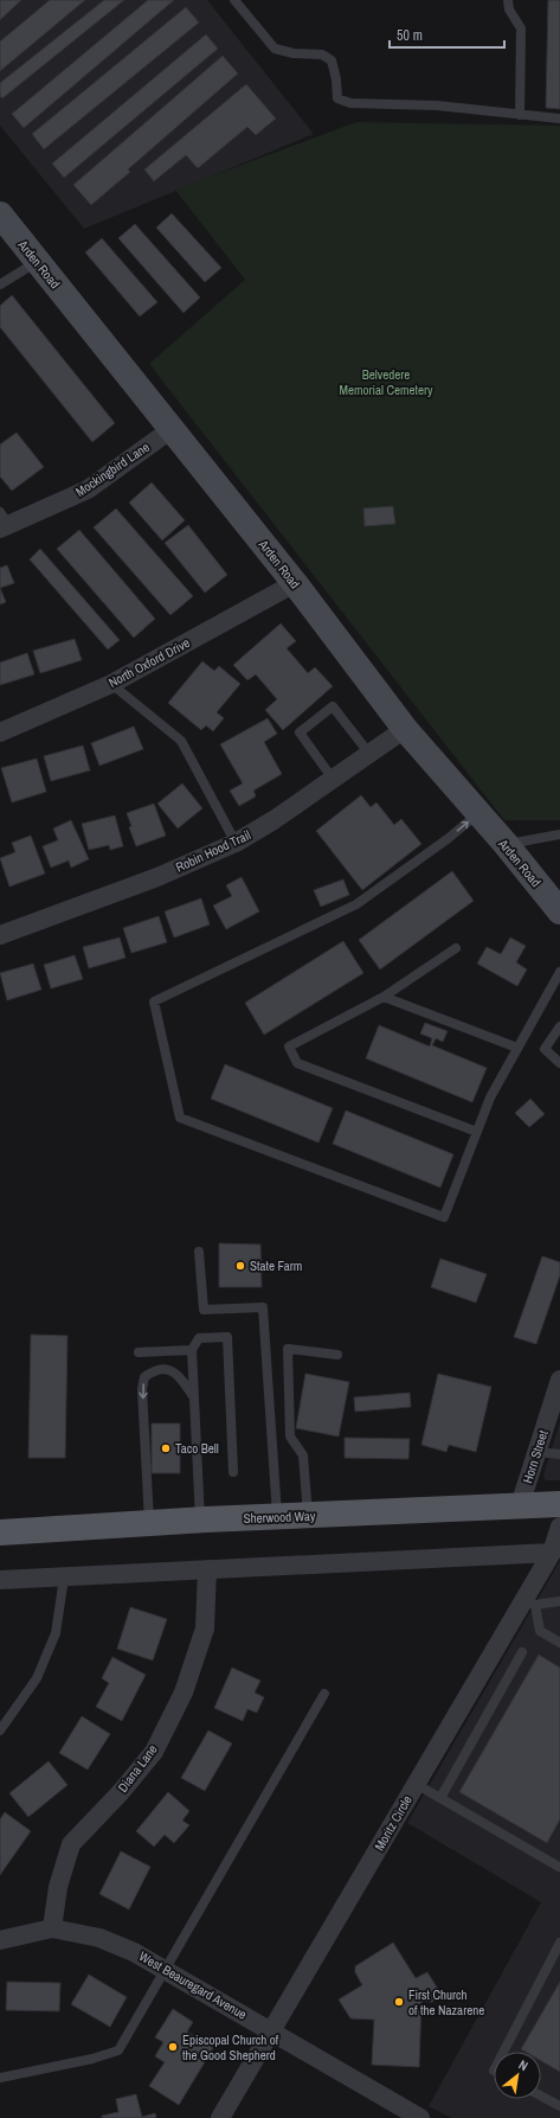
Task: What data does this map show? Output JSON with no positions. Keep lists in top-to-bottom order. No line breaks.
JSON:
{"streets":{"main road":["Arden Road","Sherwood Way"],"street":["Mockingbird Lane","North Oxford Drive","Robin Hood Trail","Horn Street","Diana Lane","Moritz Circle","West Beauregard Avenue"]},"crossings":[["Arden Road","Mockingbird Lane"],["Arden Road","North Oxford Drive"],["Arden Road","Robin Hood Trail"],["Horn Street","Sherwood Way"],["Diana Lane","West Beauregard Avenue"],["Moritz Circle","West Beauregard Avenue"]],"parks":["Belvedere Memorial Cemetery"],"places":["State Farm","Taco Bell","First Church of the Nazarene","Episcopal Church of the Good Shepherd"],"scale_bar":"50 m","north":"top right"}
